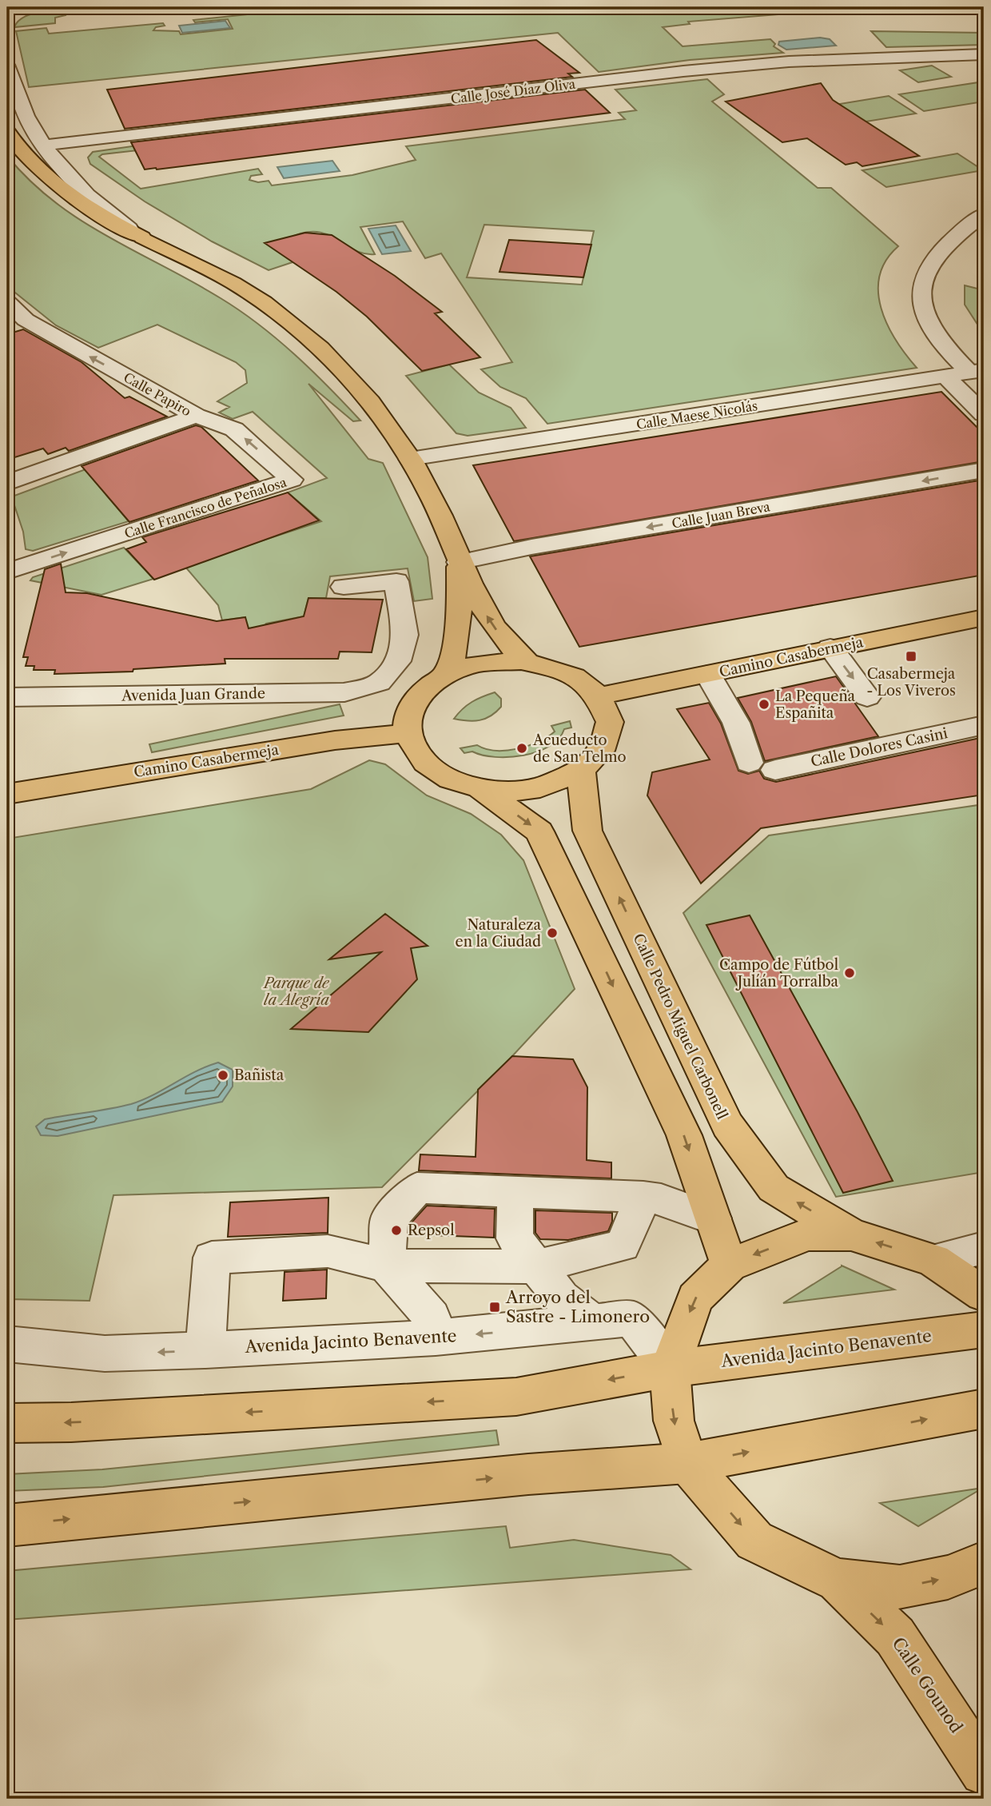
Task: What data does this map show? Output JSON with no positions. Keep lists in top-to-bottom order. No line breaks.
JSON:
{"streets":{"main road":["Camino Casabermeja","Calle Pedro Miguel Carbonell","Avenida Jacinto Benavente","Calle Gounod"],"street":["Calle José Díaz Oliva","Calle Papiro","Calle Maese Nicolás","Calle Francisco de Peñalosa","Calle Juan Breva","Avenida Juan Grande","Calle Dolores Casini"]},"crossings":[["Calle Papiro","Calle Francisco de Peñalosa"],["Camino Casabermeja","Calle Dolores Casini"],["Camino Casabermeja","Calle Pedro Miguel Carbonell"]],"one_way":["Calle Papiro","Calle Juan Breva","Calle Gounod"],"parks":["Parque de la Alegría"],"places":{"transit":["Casabermeja - Los Viveros","Arroyo del Sastre - Limonero"],"other":["La Pequeña Españita","Acueducto de San Telmo","Naturaleza en la Ciudad","Campo de Fútbol Julíán Torralba","Bañista","Repsol"]}}
